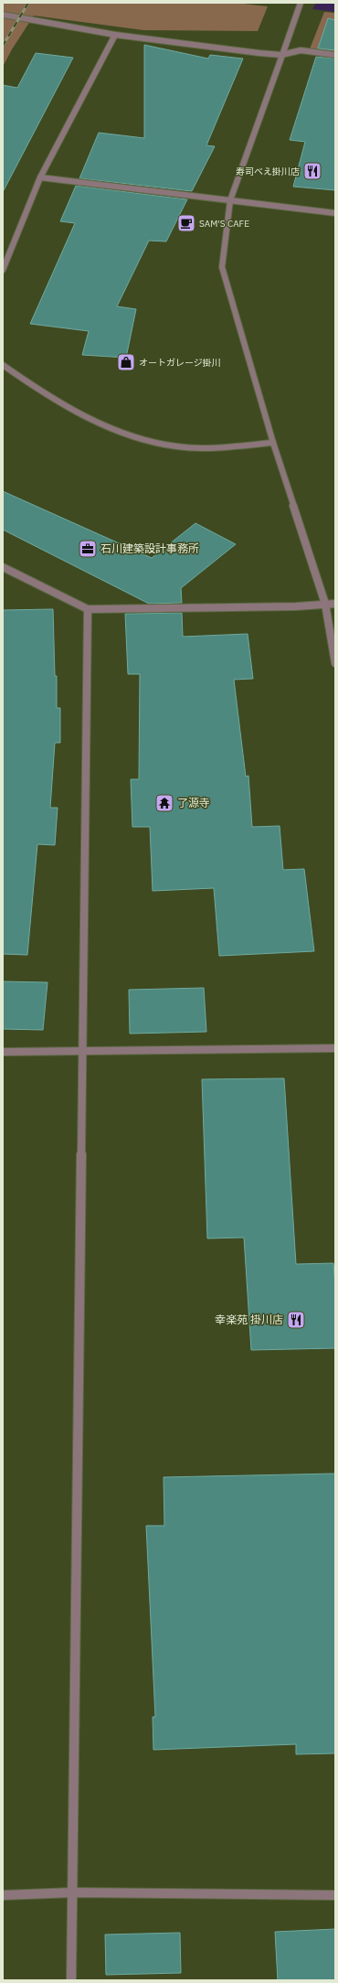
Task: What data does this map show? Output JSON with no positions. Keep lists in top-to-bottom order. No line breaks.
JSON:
{"places":{"restaurant":["寿司べえ掛川店","幸楽苑 掛川店"],"cafe":["SAM'S CAFE"],"shop":["オートガレージ掛川"],"office":["石川建築設計事務所"],"temple":["了源寺"]}}
